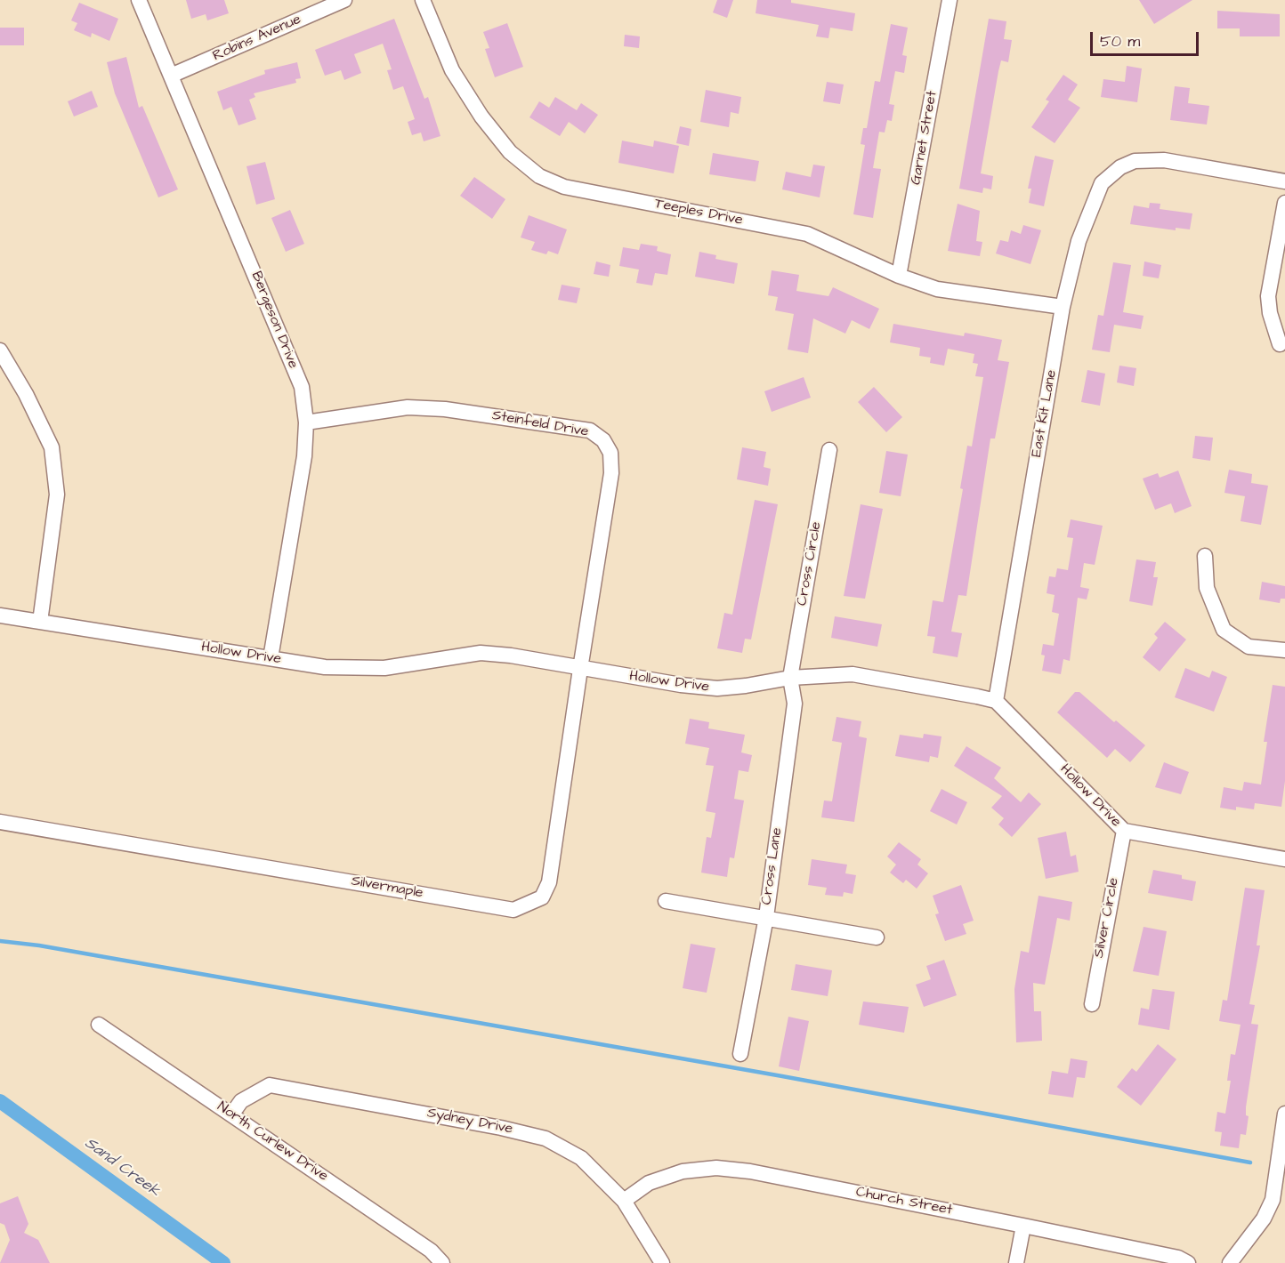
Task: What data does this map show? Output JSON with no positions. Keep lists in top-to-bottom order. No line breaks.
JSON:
{"streets":{"street":["Robins Avenue","Garnet Street","Teeples Drive","Bergeson Drive","East Kit Lane","Steinfeld Drive","Cross Circle","Hollow Drive","Cross Lane","Silvermaple","Silver Circle","Sydney Drive","North Curlew Drive","Church Street"]},"crossings":[["Robins Avenue","Bergeson Drive"],["Garnet Street","Teeples Drive"],["Teeples Drive","East Kit Lane"],["Bergeson Drive","Steinfeld Drive"],["Bergeson Drive","Hollow Drive"],["East Kit Lane","Hollow Drive"],["Steinfeld Drive","Hollow Drive"],["Steinfeld Drive","Silvermaple"],["Cross Circle","Hollow Drive"],["Cross Circle","Cross Lane"],["Hollow Drive","Cross Lane"],["Hollow Drive","Silvermaple"],["Hollow Drive","Silver Circle"],["Sydney Drive","North Curlew Drive"],["Sydney Drive","Church Street"]],"water":["Sand Creek"],"scale_bar":"50 m"}
